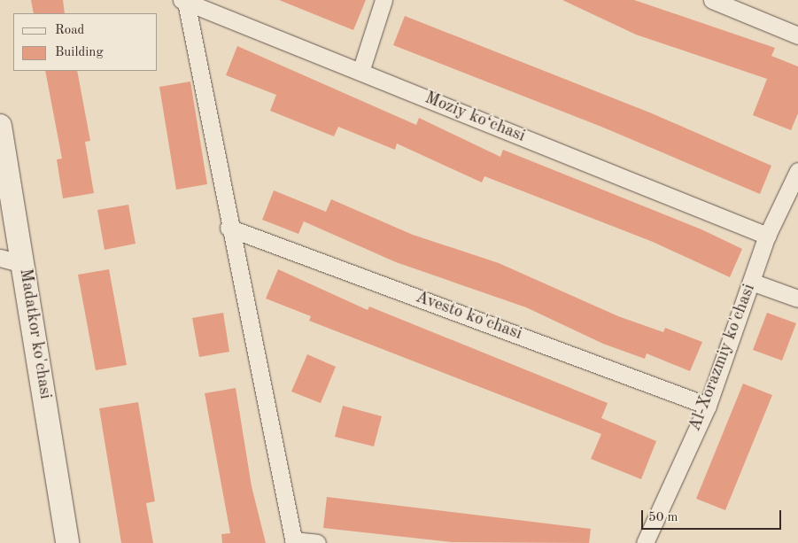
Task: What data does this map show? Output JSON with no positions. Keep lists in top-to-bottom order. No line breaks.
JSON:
{"streets":{"street":["Moziy ko‘chasi","Avesto ko'chasi","Madatkor ko'chasi","Al-Xorazmiy ko'chasi"]},"crossings":[["Moziy ko‘chasi","Al-Xorazmiy ko'chasi"],["Avesto ko'chasi","Al-Xorazmiy ko'chasi"]],"legend":["Road","Building"],"scale_bar":"50 m"}
